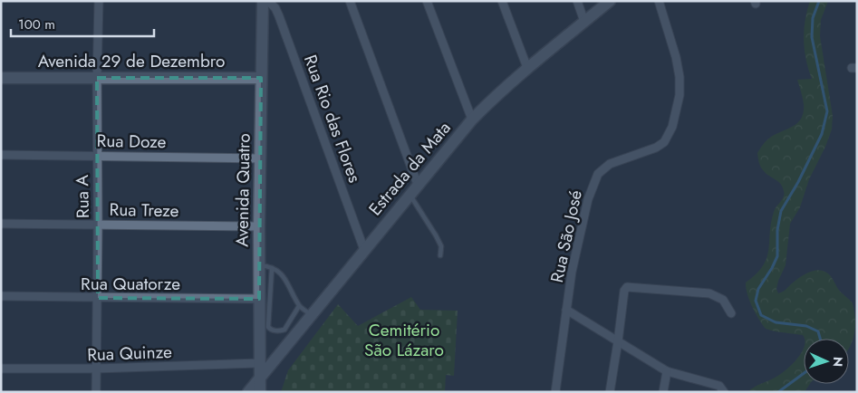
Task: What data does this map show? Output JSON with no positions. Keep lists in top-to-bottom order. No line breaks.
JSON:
{"streets":{"main road":["Avenida 29 de Dezembro","Estrada da Mata","Avenida Quatro"],"street":["Rua Rio das Flores","Rua Doze","Rua A","Rua Treze","Rua São José","Rua Quatorze","Rua Quinze"]},"crossings":[["Avenida 29 de Dezembro","Avenida Quatro"],["Avenida 29 de Dezembro","Rua A"],["Rua Rio das Flores","Estrada da Mata"],["Rua Doze","Avenida Quatro"],["Rua Doze","Rua A"],["Estrada da Mata","Avenida Quatro"],["Avenida Quatro","Rua Treze"],["Avenida Quatro","Rua Quatorze"],["Avenida Quatro","Rua Quinze"],["Rua A","Rua Treze"],["Rua A","Rua Quatorze"],["Rua A","Rua Quinze"]],"parks":["Cemitério São Lázaro"],"scale_bar":"100 m","north":"right"}
